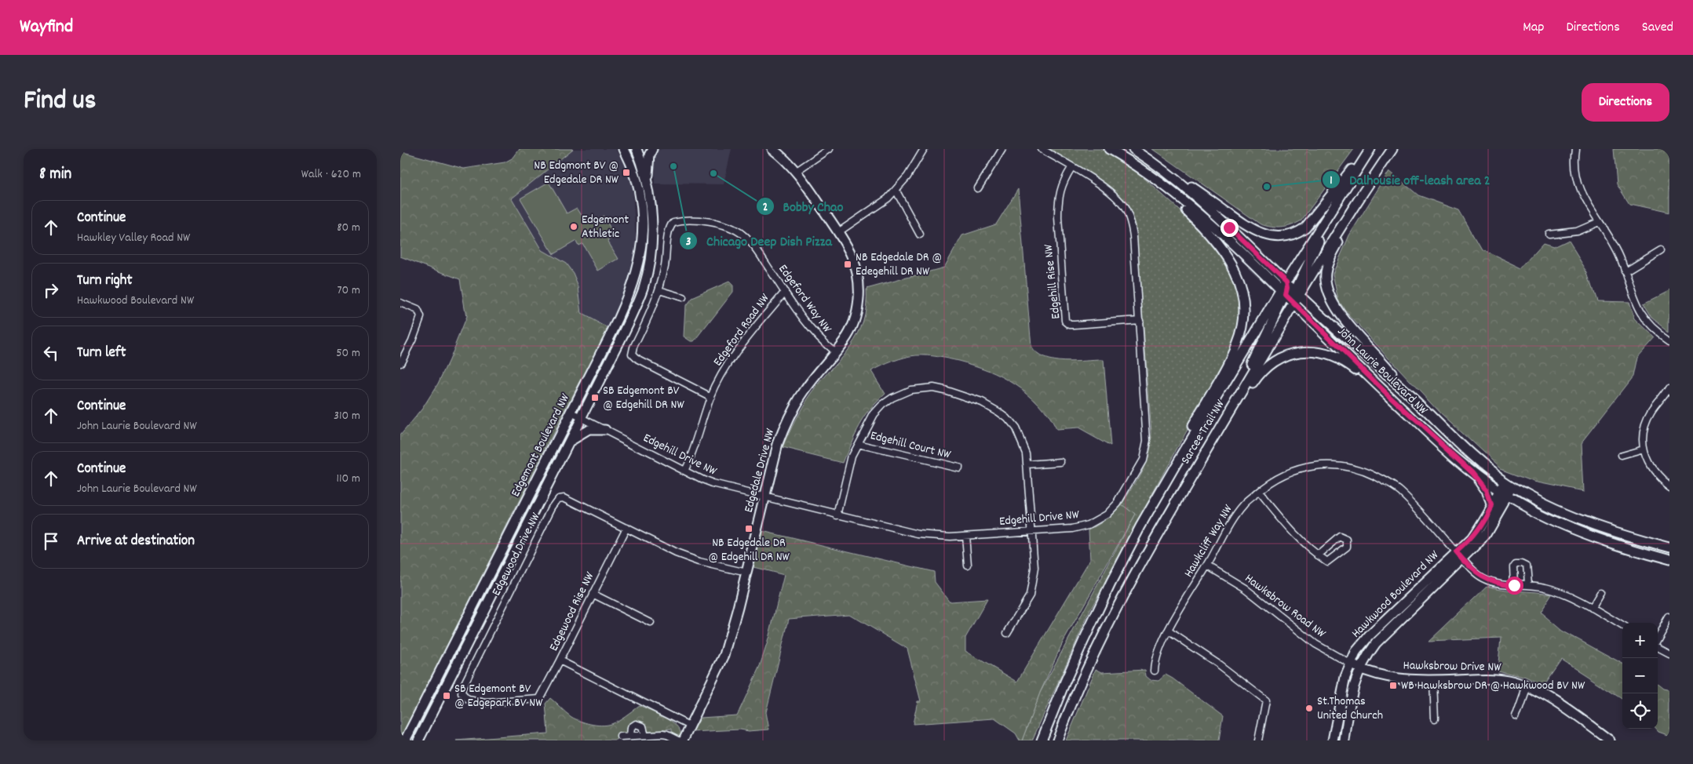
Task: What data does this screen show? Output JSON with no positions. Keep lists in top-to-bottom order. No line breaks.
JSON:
{"streets":{"main road":["John Laurie Boulevard NW","Sarcee Trail NW","Edgemont Boulevard NW","Edgedale Drive NW","Hawkwood Boulevard NW","Hawksbrow Drive NW"],"street":["Edgehill Rise NW","Edgeford Way NW","Edgeford Road NW","Edgehill Court NW","Edgehill Drive NW","Hawkcliff Way NW","Edgewood Drive NW","Hawksbrow Road NW","Edgewood Rise NW"]},"crossings":[["Edgehill Rise NW","Edgehill Drive NW"],["Edgeford Way NW","Edgeford Road NW"],["Edgeford Way NW","Edgedale Drive NW"],["Edgeford Road NW","Edgehill Drive NW"],["John Laurie Boulevard NW","Sarcee Trail NW"],["John Laurie Boulevard NW","Hawkwood Boulevard NW"],["Edgemont Boulevard NW","Edgehill Drive NW"],["Edgehill Drive NW","Edgedale Drive NW"],["Edgedale Drive NW","Edgewood Drive NW"],["Edgedale Drive NW","Edgewood Rise NW"],["Hawkcliff Way NW","Hawkwood Boulevard NW"],["Hawkcliff Way NW","Hawksbrow Road NW"],["Edgewood Drive NW","Edgewood Rise NW"],["Hawkwood Boulevard NW","Hawksbrow Road NW"],["Hawkwood Boulevard NW","Hawksbrow Drive NW"],["Hawksbrow Road NW","Hawksbrow Drive NW"]],"places":{"other":["Chicago Deep Dish Pizza","Bobby Chao","Dalhousie off-leash area 2","Edgemont Athletic","St.Thomas United Church"],"transit":["NB Edgmont BV @ Edgedale DR NW","NB Edgedale DR @ Edegehill DR NW","SB Edgemont BV @ Edgehill DR NW","NB Edgedale DR @ Edgehill DR NW","WB Hawksbrow DR @ Hawkwood BV NW","SB Edgemont BV @ Edgepark BV NW"]},"page":{"header":"Wayfind","nav":["Map","Directions","Saved"],"title":"Find us","buttons":"Directions","heading":["8 min","Walk · 620 m"],"list":[["Continue","Hawkley Valley Road NW","80 m"],["Turn right","Hawkwood Boulevard NW","70 m"],["Turn left","50 m"],["Continue","John Laurie Boulevard NW","310 m"],["Continue","John Laurie Boulevard NW","110 m"],"Arrive at destination"],"map_buttons":["+","−"]}}
